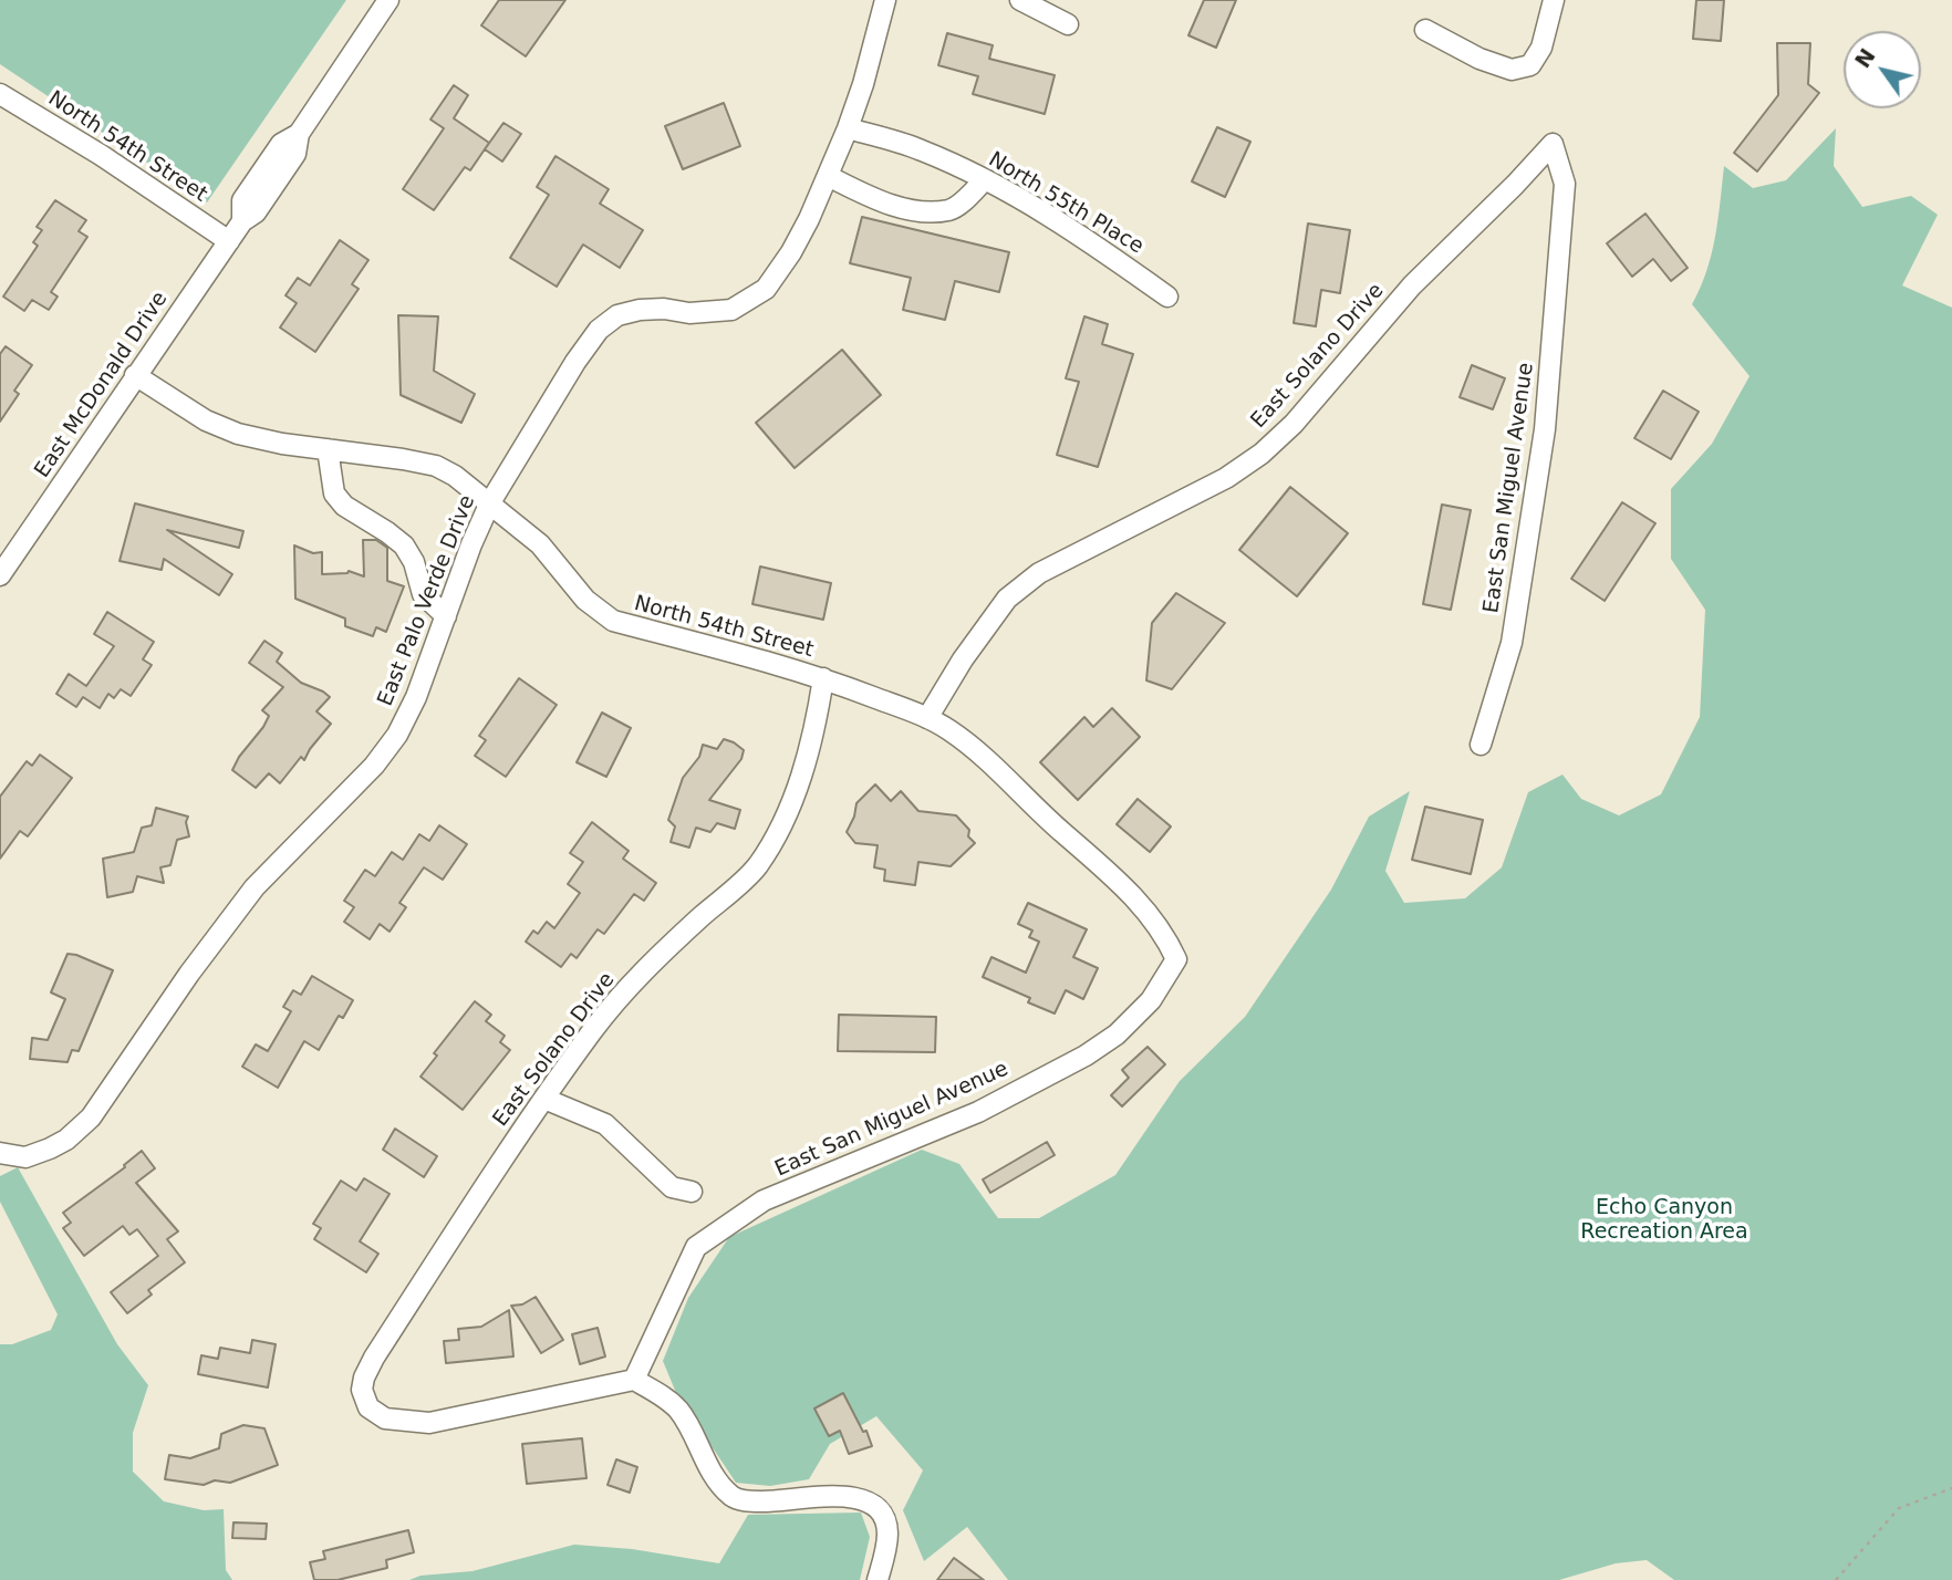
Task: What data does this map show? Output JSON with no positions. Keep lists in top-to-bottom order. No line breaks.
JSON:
{"streets":{"street":["North 54th Street","North 55th Place","East Solano Drive","East McDonald Drive","East San Miguel Avenue","East Palo Verde Drive"]},"crossings":[["North 54th Street","East Solano Drive"],["North 54th Street","East McDonald Drive"],["North 54th Street","East San Miguel Avenue"],["North 54th Street","East Palo Verde Drive"],["North 55th Place","East Palo Verde Drive"],["East Solano Drive","East San Miguel Avenue"]],"parks":["Echo Canyon Recreation Area"],"north":"top left"}
